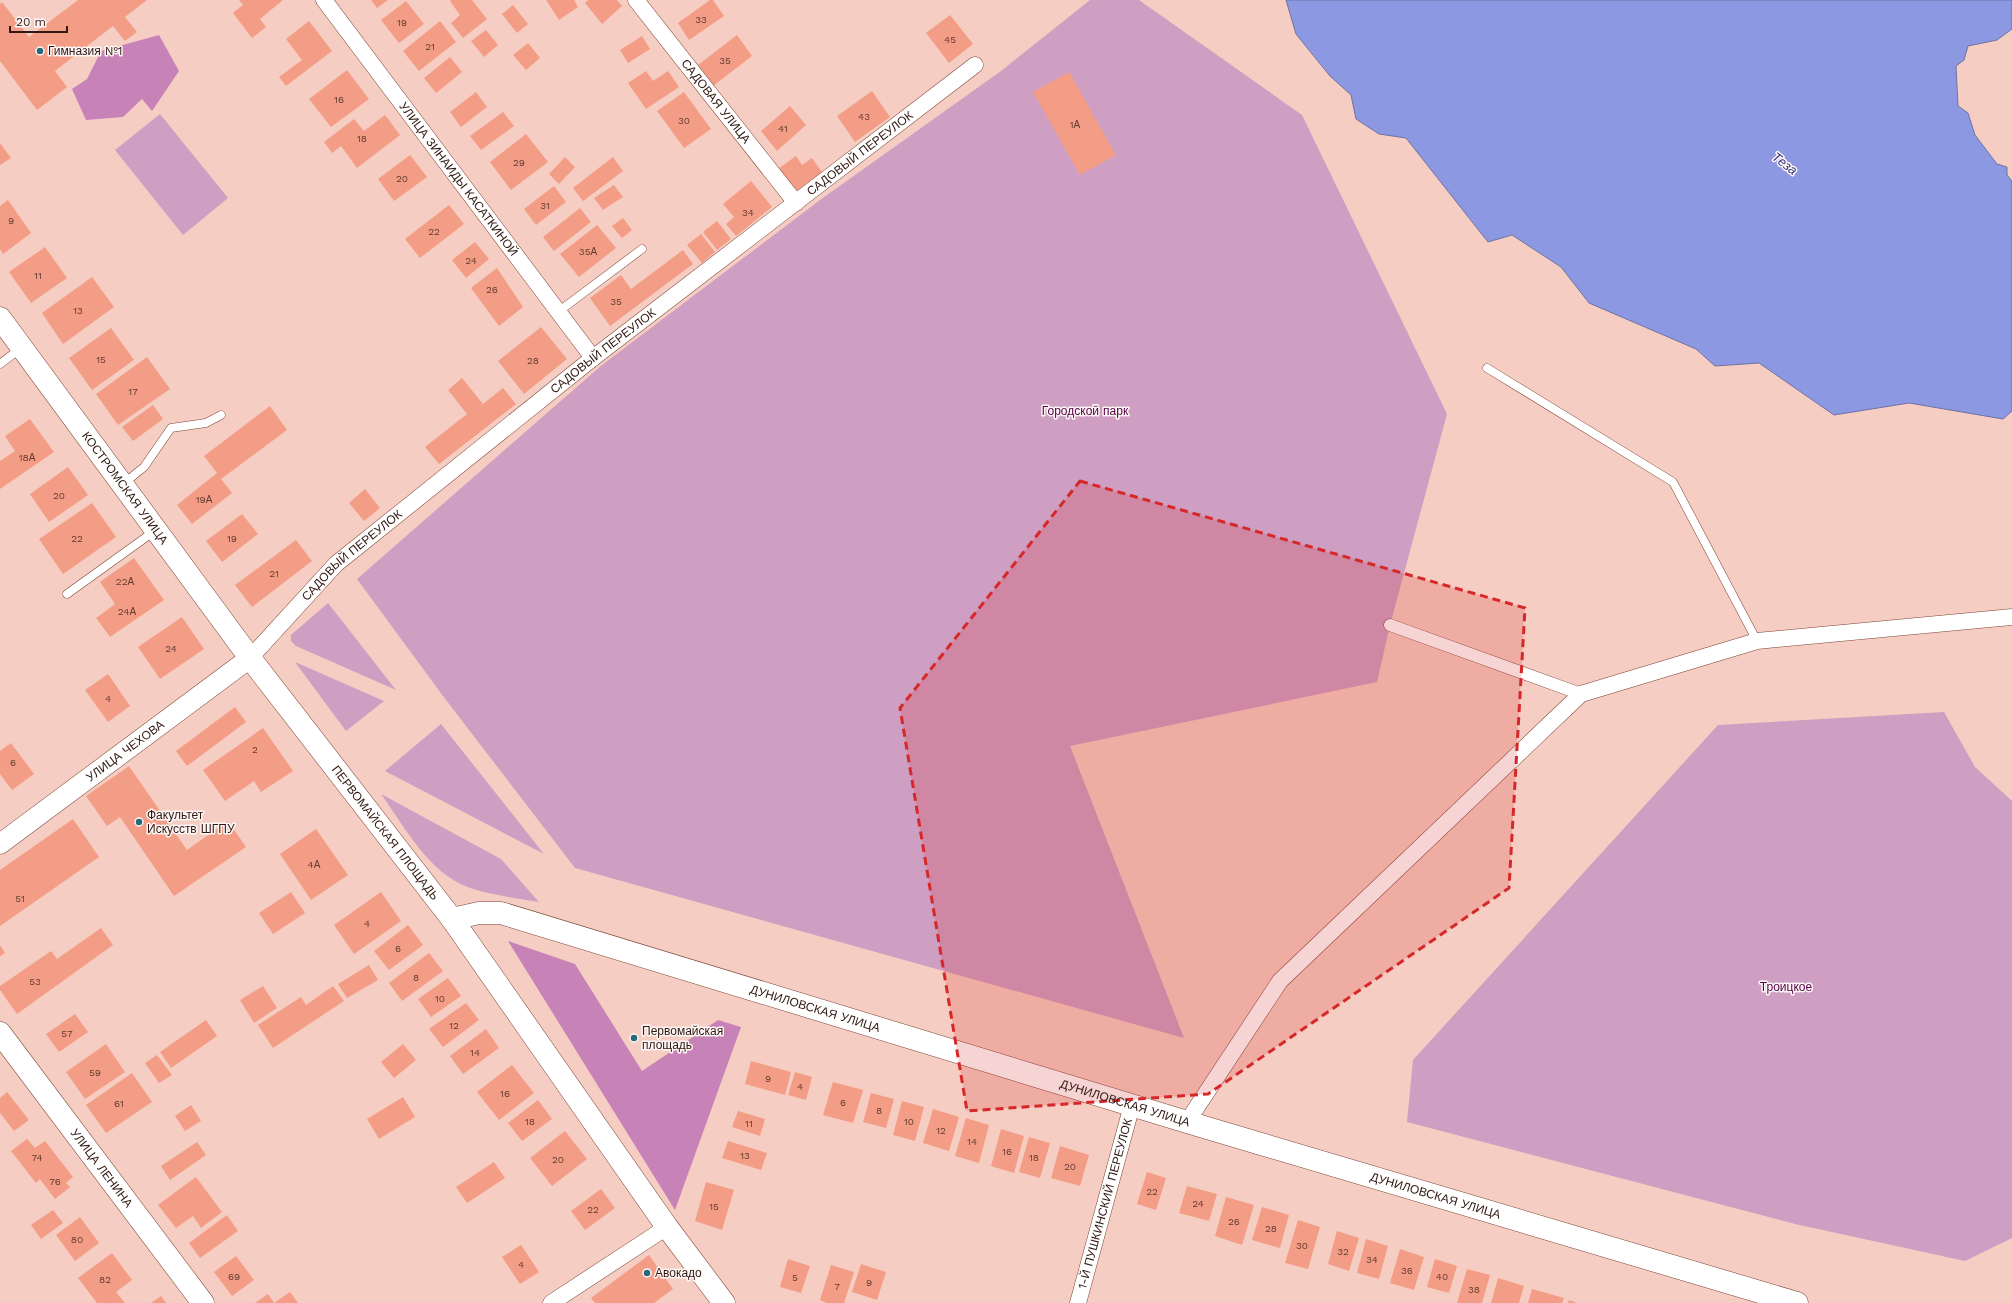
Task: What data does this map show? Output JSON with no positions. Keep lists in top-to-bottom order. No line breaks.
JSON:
{"streets":{"main road":["КОСТРОМСКАЯ УЛИЦА","ПЕРВОМАЙСКАЯ ПЛОЩАДЬ","ДУНИЛОВСКАЯ УЛИЦА","УЛИЦА ЛЕНИНА"],"street":["САДОВАЯ УЛИЦА","САДОВЫЙ ПЕРЕУЛОК","УЛИЦА ЗИНАИДЫ КАСАТКИНОЙ","УЛИЦА ЧЕХОВА","1-Й ПУШКИНСКИЙ ПЕРЕУЛОК"]},"crossings":[["САДОВАЯ УЛИЦА","САДОВЫЙ ПЕРЕУЛОК"],["САДОВЫЙ ПЕРЕУЛОК","УЛИЦА ЗИНАИДЫ КАСАТКИНОЙ"],["САДОВЫЙ ПЕРЕУЛОК","КОСТРОМСКАЯ УЛИЦА"],["САДОВЫЙ ПЕРЕУЛОК","УЛИЦА ЧЕХОВА"],["САДОВЫЙ ПЕРЕУЛОК","ПЕРВОМАЙСКАЯ ПЛОЩАДЬ"],["КОСТРОМСКАЯ УЛИЦА","УЛИЦА ЧЕХОВА"],["КОСТРОМСКАЯ УЛИЦА","ПЕРВОМАЙСКАЯ ПЛОЩАДЬ"],["УЛИЦА ЧЕХОВА","ПЕРВОМАЙСКАЯ ПЛОЩАДЬ"],["ПЕРВОМАЙСКАЯ ПЛОЩАДЬ","ДУНИЛОВСКАЯ УЛИЦА"],["ДУНИЛОВСКАЯ УЛИЦА","1-Й ПУШКИНСКИЙ ПЕРЕУЛОК"]],"water":["Теза"],"parks":["Городской парк","Троицкое"],"places":["Гимназия №1","Факультет Искусств ШГПУ","Первомайская площадь","Авокадо"],"house_numbers":["33","19","45","21","35","16","43","30","1А","41","18","29","20","31","34","9","22","35А","24","11","26","35","13","15","28","17","18А","20","19А","22","19","21","22А","24А","24","4","2","6","4А","51","4","6","8","53","10","12","57","14","59","9","4","16","6","61","8","18","10","11","12","14","16","13","74","18","20","20","76","22","24","15","22","26","28","80","30","32","34","4","36","69","40","5","82","9","7","38"],"scale_bar":"20 m"}
